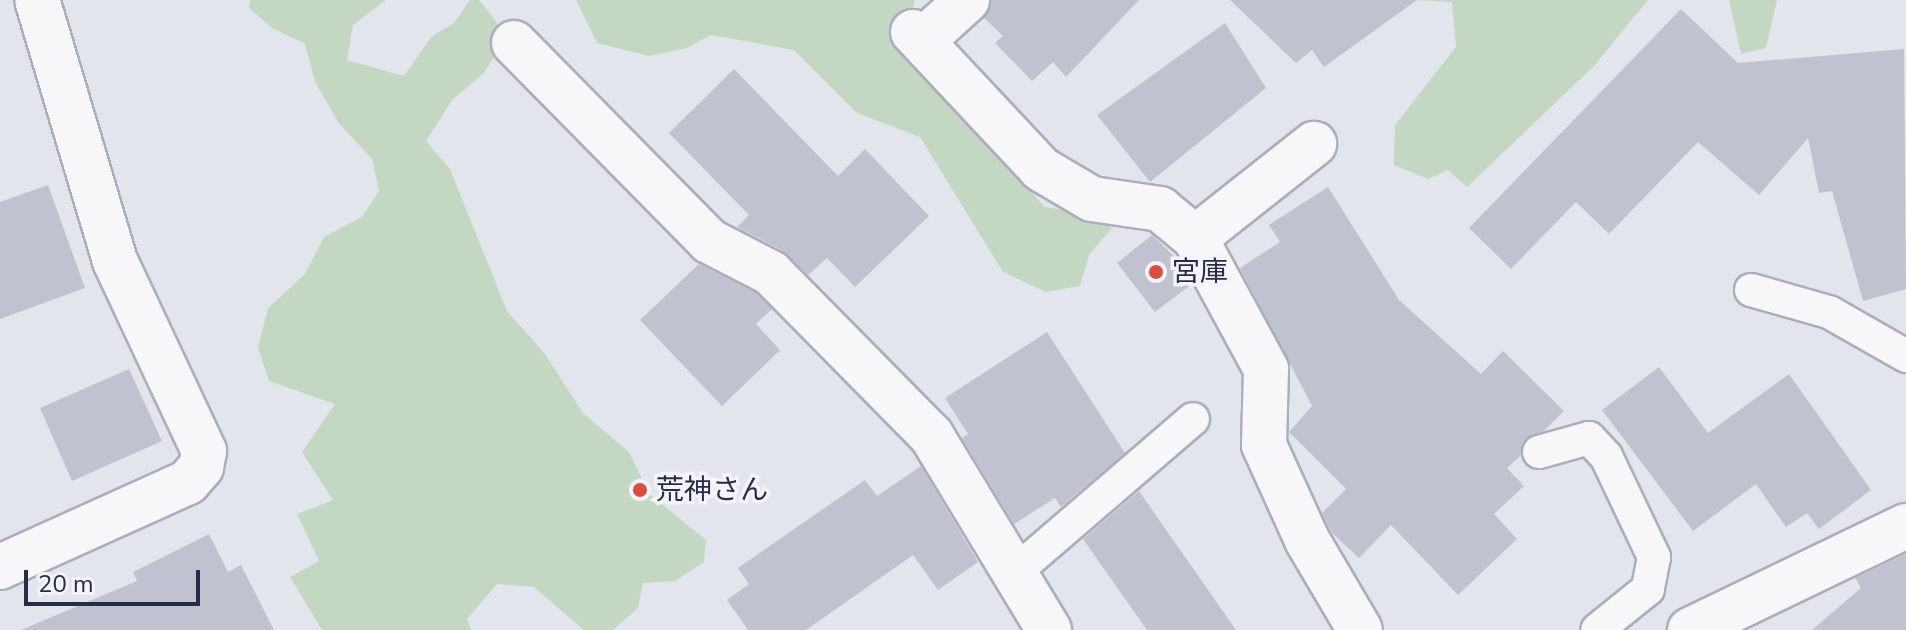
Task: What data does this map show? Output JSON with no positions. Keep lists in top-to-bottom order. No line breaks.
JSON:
{"places":["宮庫","荒神さん"],"scale_bar":"20 m"}
